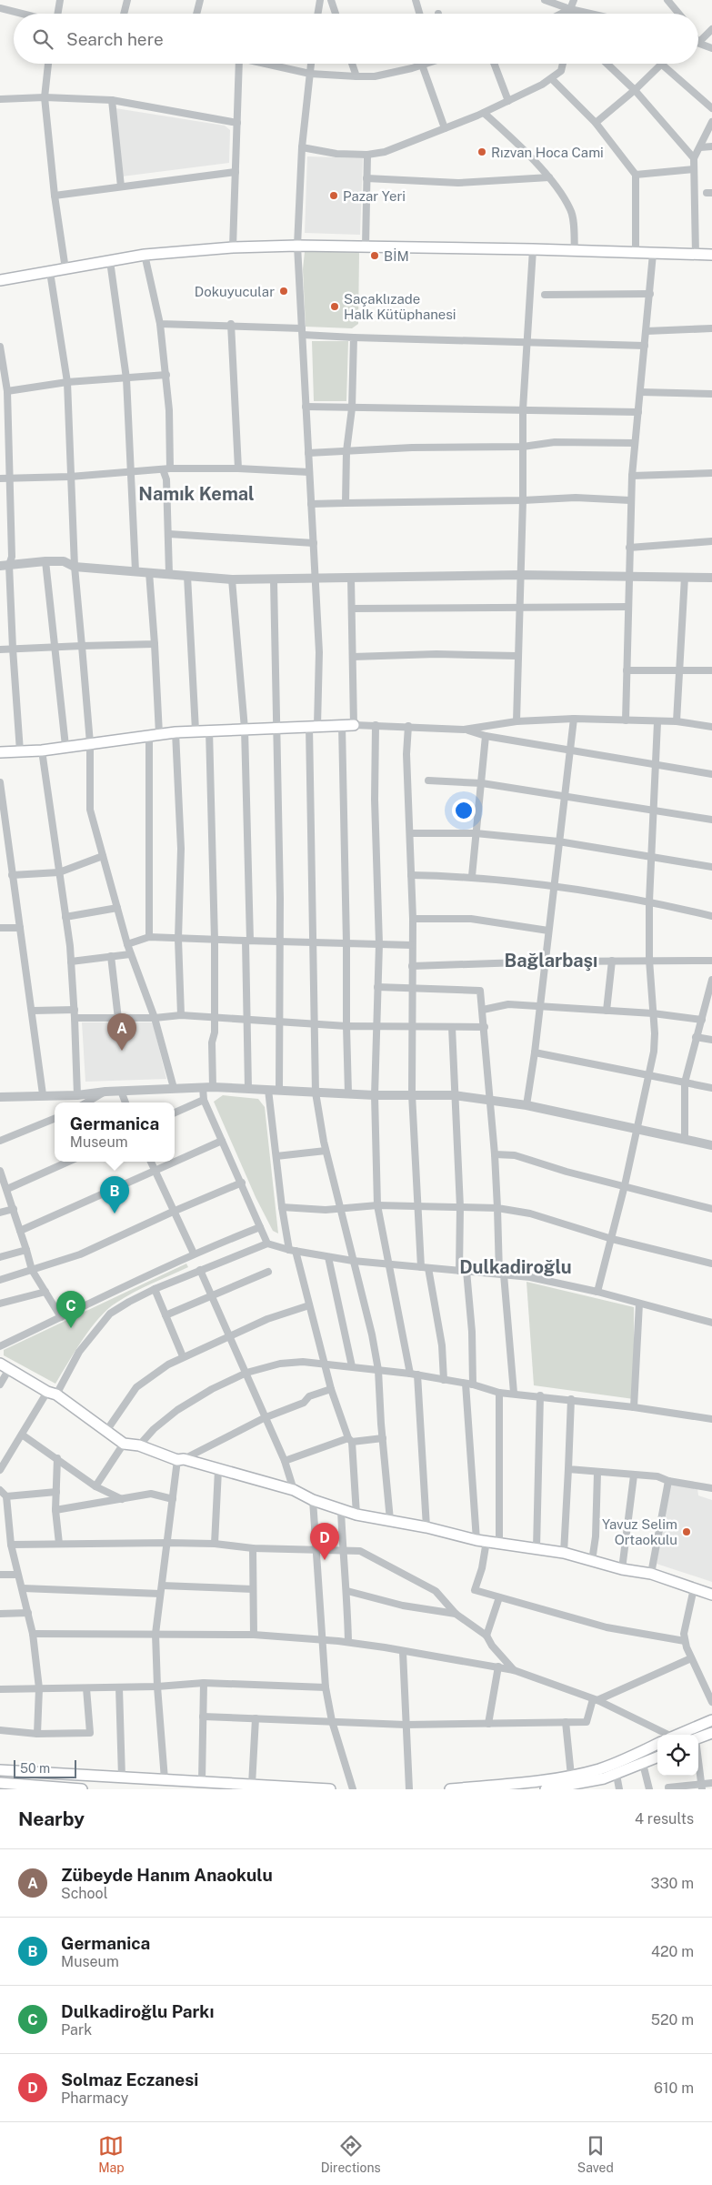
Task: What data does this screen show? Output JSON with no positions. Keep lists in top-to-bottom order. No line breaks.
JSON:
{"districts":["Namık Kemal","Bağlarbaşı","Dulkadiroğlu"],"places":["Rızvan Hoca Cami","Pazar Yeri","BİM","Dokuyucular","Saçaklızade Halk Kütüphanesi","Yavuz Selim Ortaokulu"],"scale_bar":"50 m","page":{"search":"Search here","pins":["A","B","C","D"],"popup":["Germanica","Museum"],"scale":"50 m","heading":["Nearby","4 results"],"list":[{"mark":"A","name":"Zübeyde Hanım Anaokulu","note":"School","value":"330 m"},{"mark":"B","name":"Germanica","note":"Museum","value":"420 m"},{"mark":"C","name":"Dulkadiroğlu Parkı","note":"Park","value":"520 m"},{"mark":"D","name":"Solmaz Eczanesi","note":"Pharmacy","value":"610 m"}],"nav":["Map","Directions","Saved"]}}
